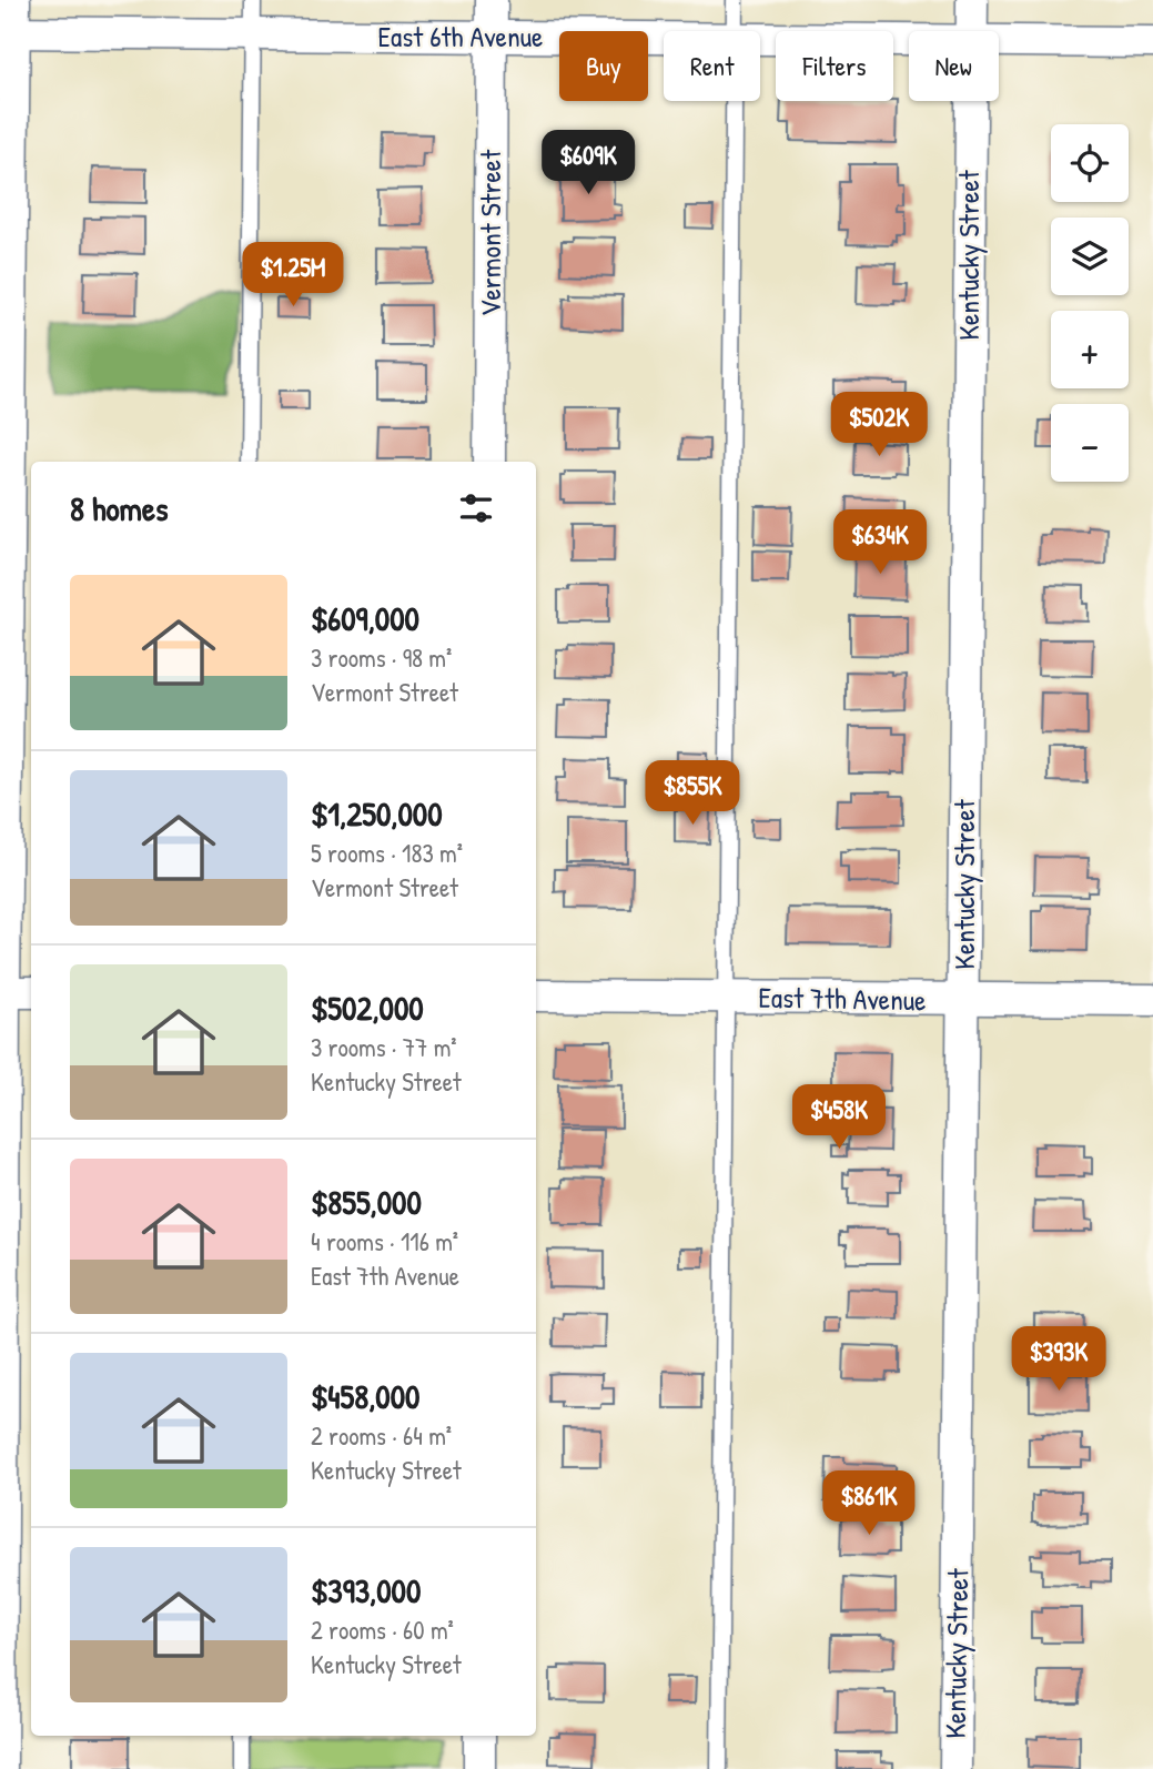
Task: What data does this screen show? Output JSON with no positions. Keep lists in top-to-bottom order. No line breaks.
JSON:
{"streets":{"street":["East 6th Avenue","Vermont Street","Kentucky Street","East 7th Avenue"]},"crossings":[["East 6th Avenue","Vermont Street"],["Kentucky Street","East 7th Avenue"]],"page":{"chip":["Buy","Rent","Filters","New"],"map_buttons":["+","−"],"price":["$609K","$1.25M","$502K","$634K","$855K","$458K","$393K","$861K"],"heading":"8 homes","list":[{"name":"$609,000","note":"3 rooms · 98 m² · Vermont Street"},{"name":"$1,250,000","note":"5 rooms · 183 m² · Vermont Street"},{"name":"$502,000","note":"3 rooms · 77 m² · Kentucky Street"},{"name":"$855,000","note":"4 rooms · 116 m² · East 7th Avenue"},{"name":"$458,000","note":"2 rooms · 64 m² · Kentucky Street"},{"name":"$393,000","note":"2 rooms · 60 m² · Kentucky Street"}]}}
